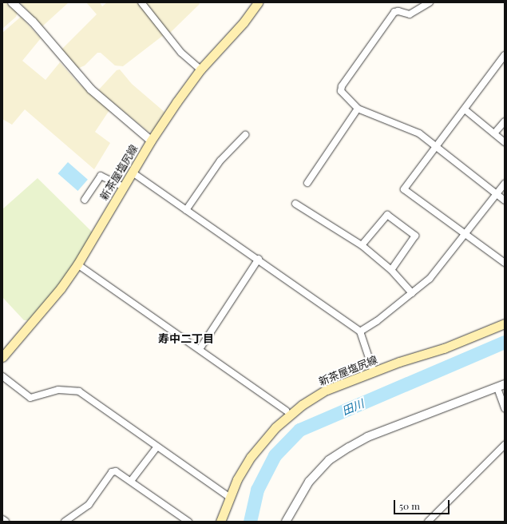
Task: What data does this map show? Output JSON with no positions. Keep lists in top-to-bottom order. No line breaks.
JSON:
{"streets":{"main road":["新茶屋塩尻線"]},"districts":["寿中二丁目"],"water":["田川"],"scale_bar":"50 m"}
